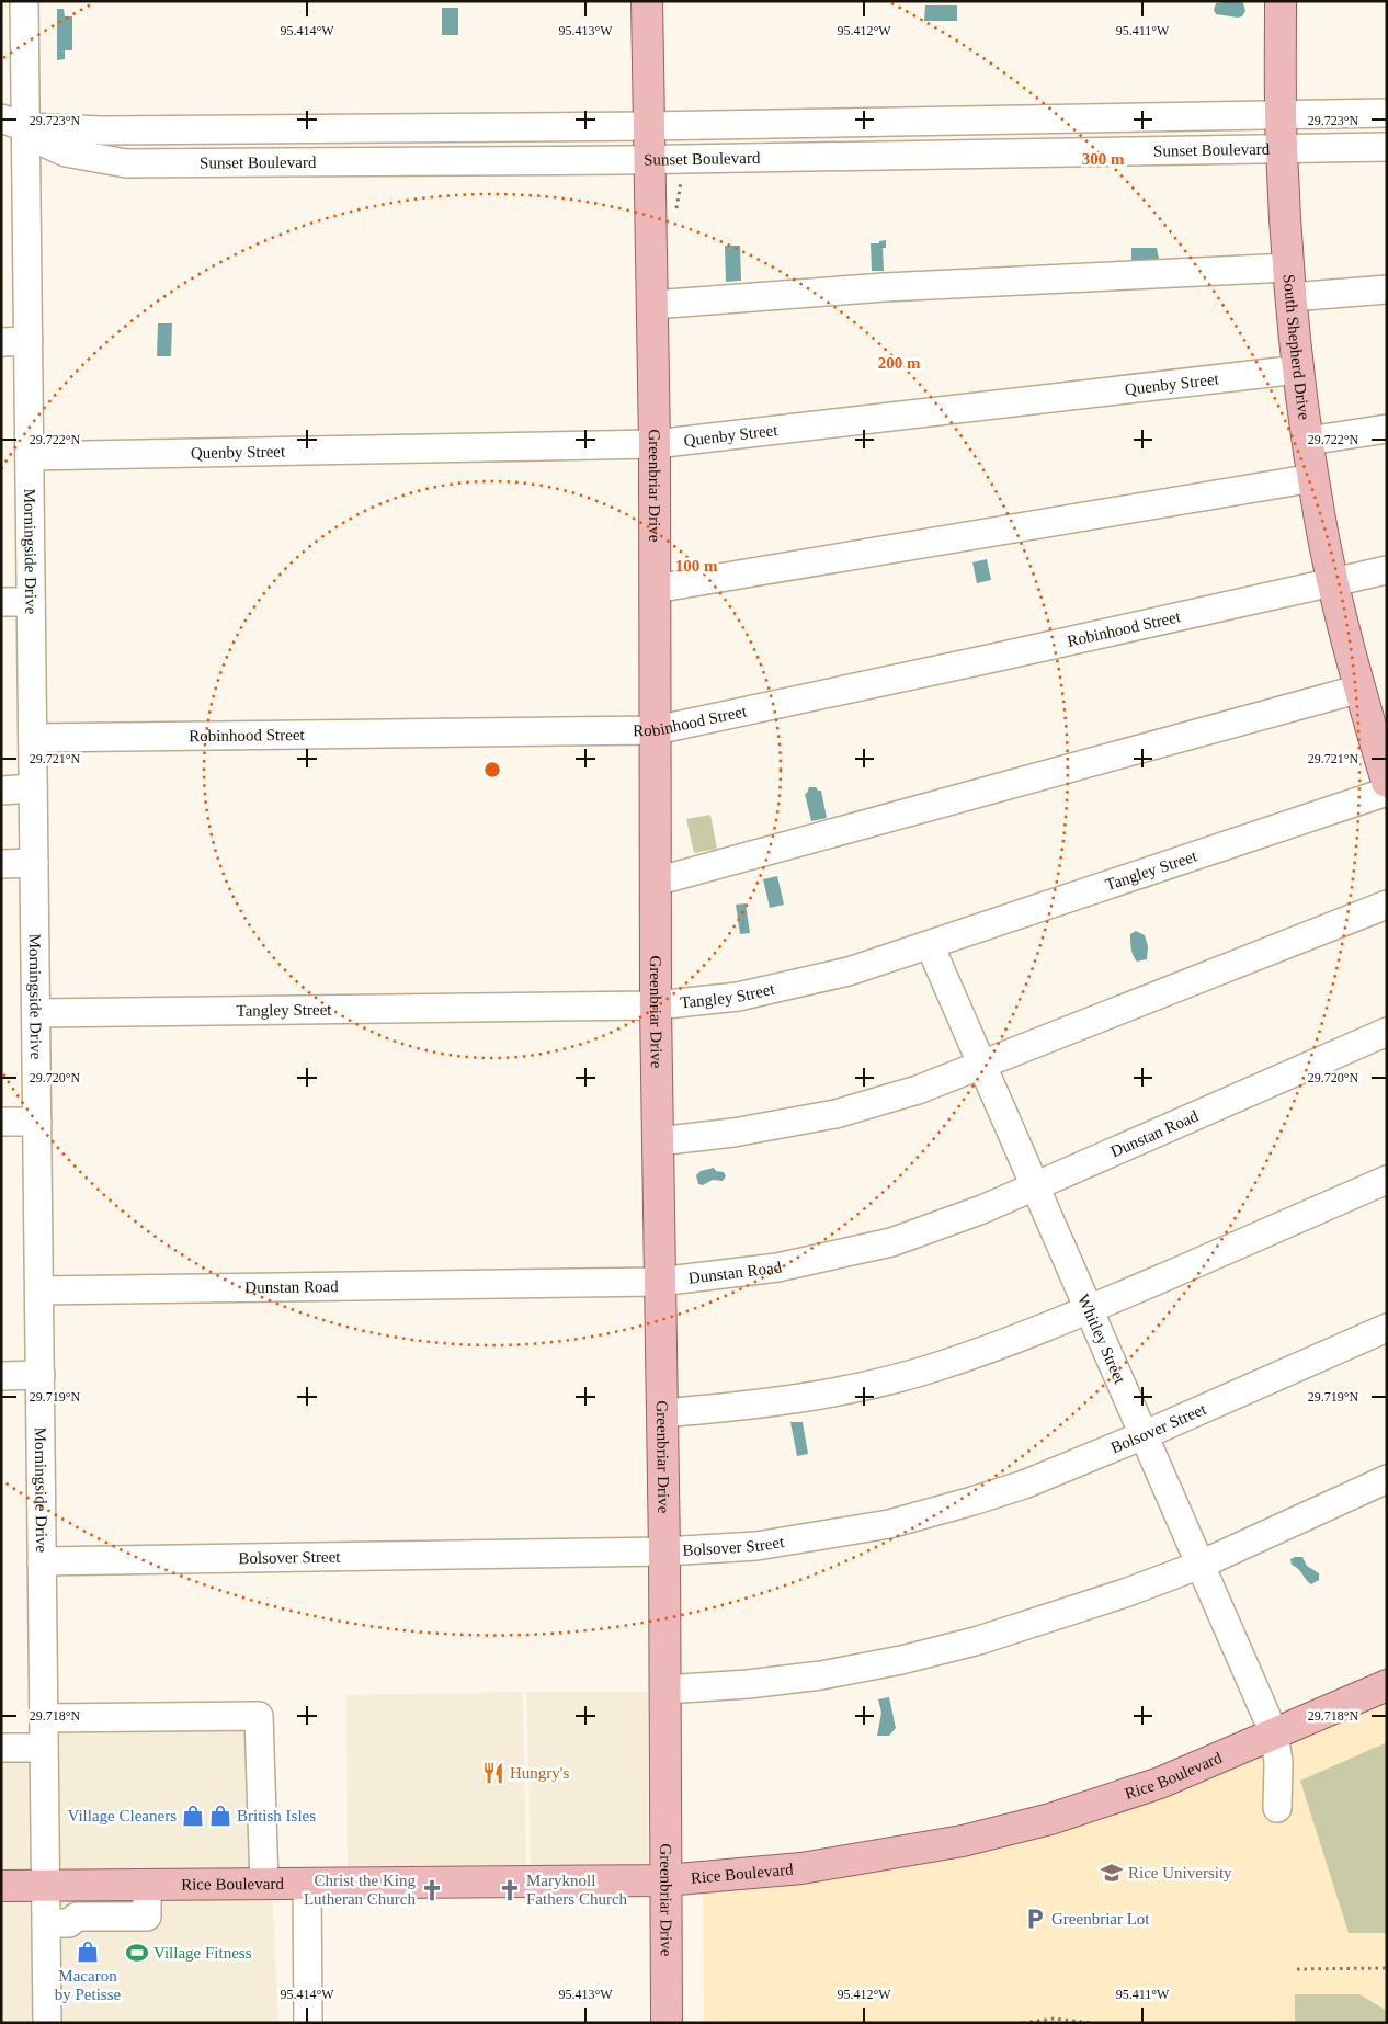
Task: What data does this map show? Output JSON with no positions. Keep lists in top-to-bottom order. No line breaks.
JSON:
{"streets":{"main road":["South Shepherd Drive","Greenbriar Drive","Rice Boulevard"],"street":["Sunset Boulevard","Quenby Street","Morningside Drive","Robinhood Street","Tangley Street","Dunstan Road","Whitley Street","Bolsover Street"]},"crossings":[["Sunset Boulevard","South Shepherd Drive"],["Sunset Boulevard","Greenbriar Drive"],["Sunset Boulevard","Morningside Drive"],["South Shepherd Drive","Quenby Street"],["South Shepherd Drive","Robinhood Street"],["Quenby Street","Greenbriar Drive"],["Quenby Street","Morningside Drive"],["Greenbriar Drive","Robinhood Street"],["Greenbriar Drive","Tangley Street"],["Greenbriar Drive","Dunstan Road"],["Greenbriar Drive","Bolsover Street"],["Greenbriar Drive","Rice Boulevard"],["Morningside Drive","Robinhood Street"],["Morningside Drive","Tangley Street"],["Morningside Drive","Dunstan Road"],["Morningside Drive","Bolsover Street"],["Morningside Drive","Rice Boulevard"],["Tangley Street","Whitley Street"],["Dunstan Road","Whitley Street"],["Whitley Street","Bolsover Street"],["Whitley Street","Rice Boulevard"]],"places":{"restaurant":["Hungry's"],"shop":["Village Cleaners","British Isles","Macaron by Petisse"],"school or university":["Rice University"],"church":["Christ the King Lutheran Church","Maryknoll Fathers Church"],"parking":["Greenbriar Lot"],"sports":["Village Fitness"]},"coordinates":["95.414°W","95.413°W","95.412°W","95.411°W","29.723°N","29.722°N","29.721°N","29.720°N","29.719°N","29.718°N"],"rings":["300 m","200 m","100 m"]}
